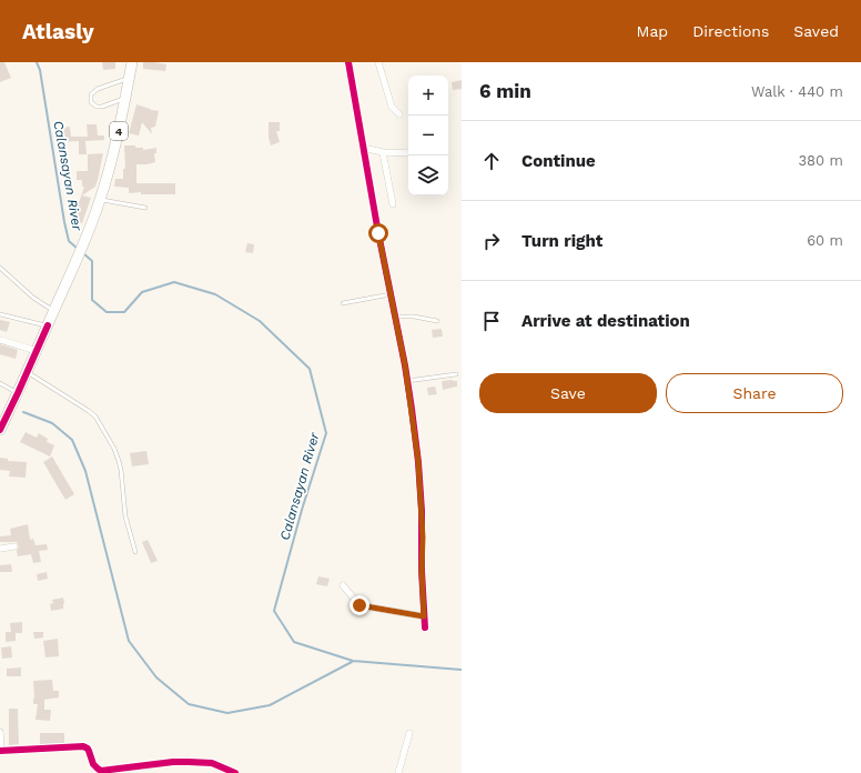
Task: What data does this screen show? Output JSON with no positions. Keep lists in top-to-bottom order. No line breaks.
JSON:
{"streets":{"highway":["4"]},"water":["Calansayan River"],"page":{"header":"Atlasly","nav":["Map","Directions","Saved"],"heading":["6 min","Walk · 440 m"],"map_buttons":["+","−"],"list":[["Continue","380 m"],["Turn right","60 m"],"Arrive at destination"],"buttons":["Save","Share"]}}
